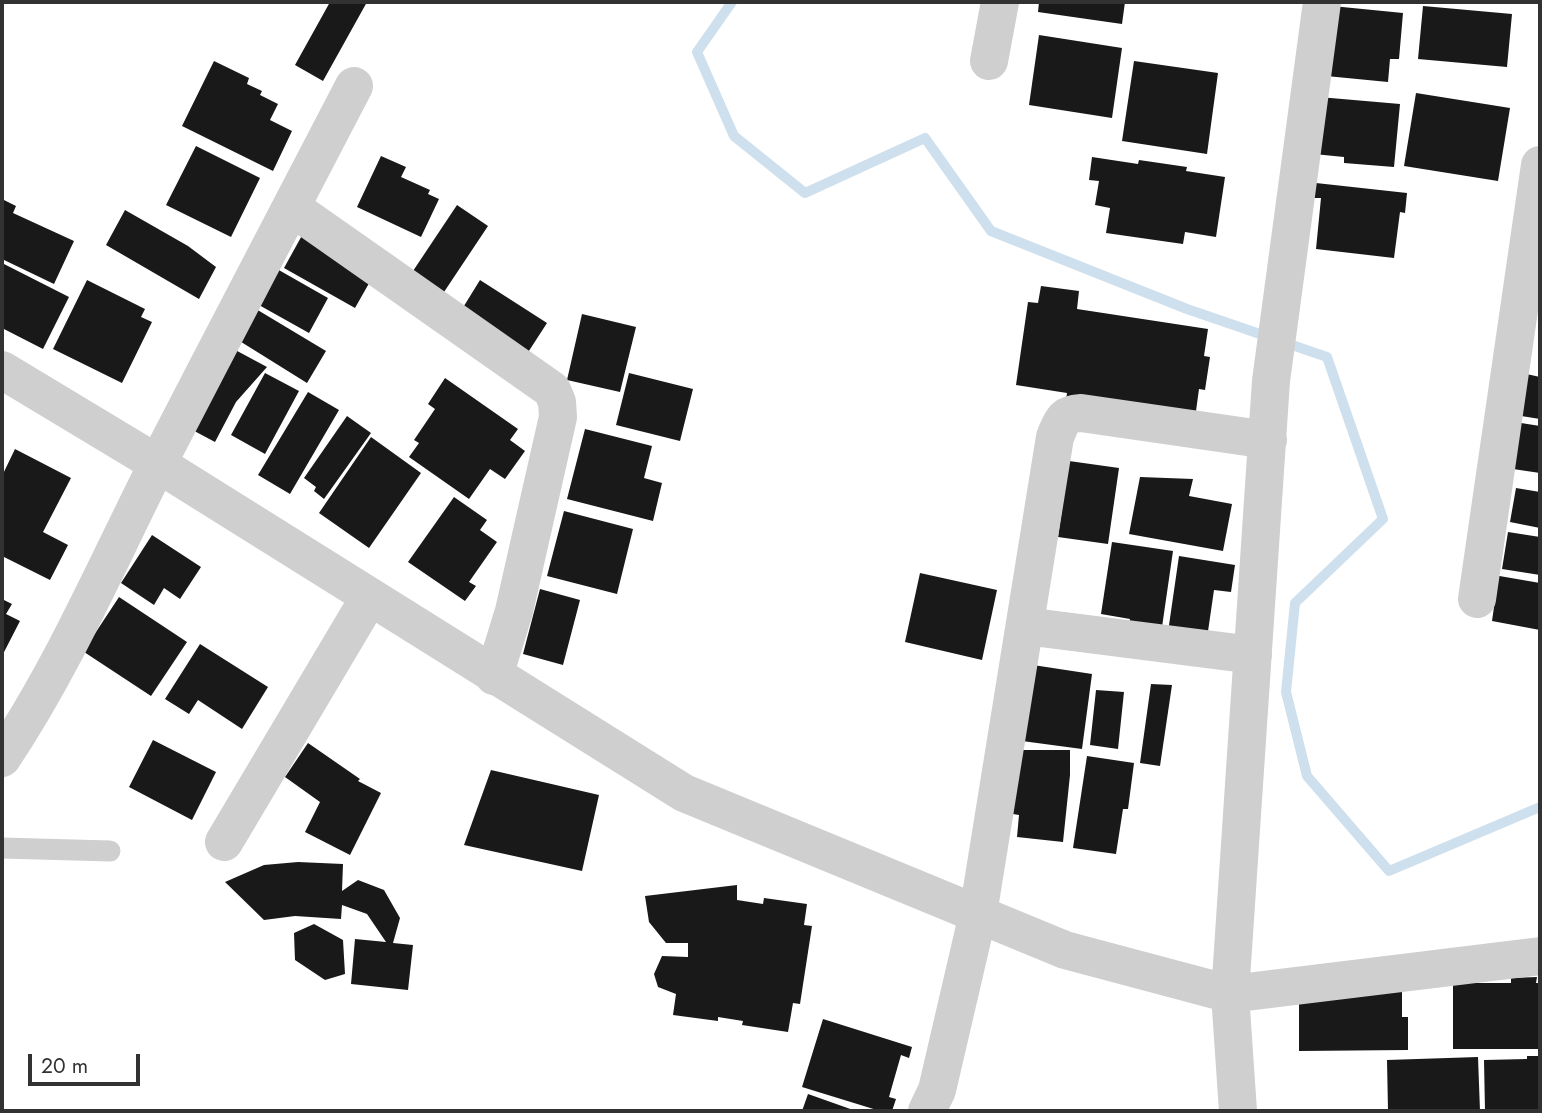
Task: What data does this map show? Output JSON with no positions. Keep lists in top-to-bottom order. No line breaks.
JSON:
{"scale_bar":"20 m"}
